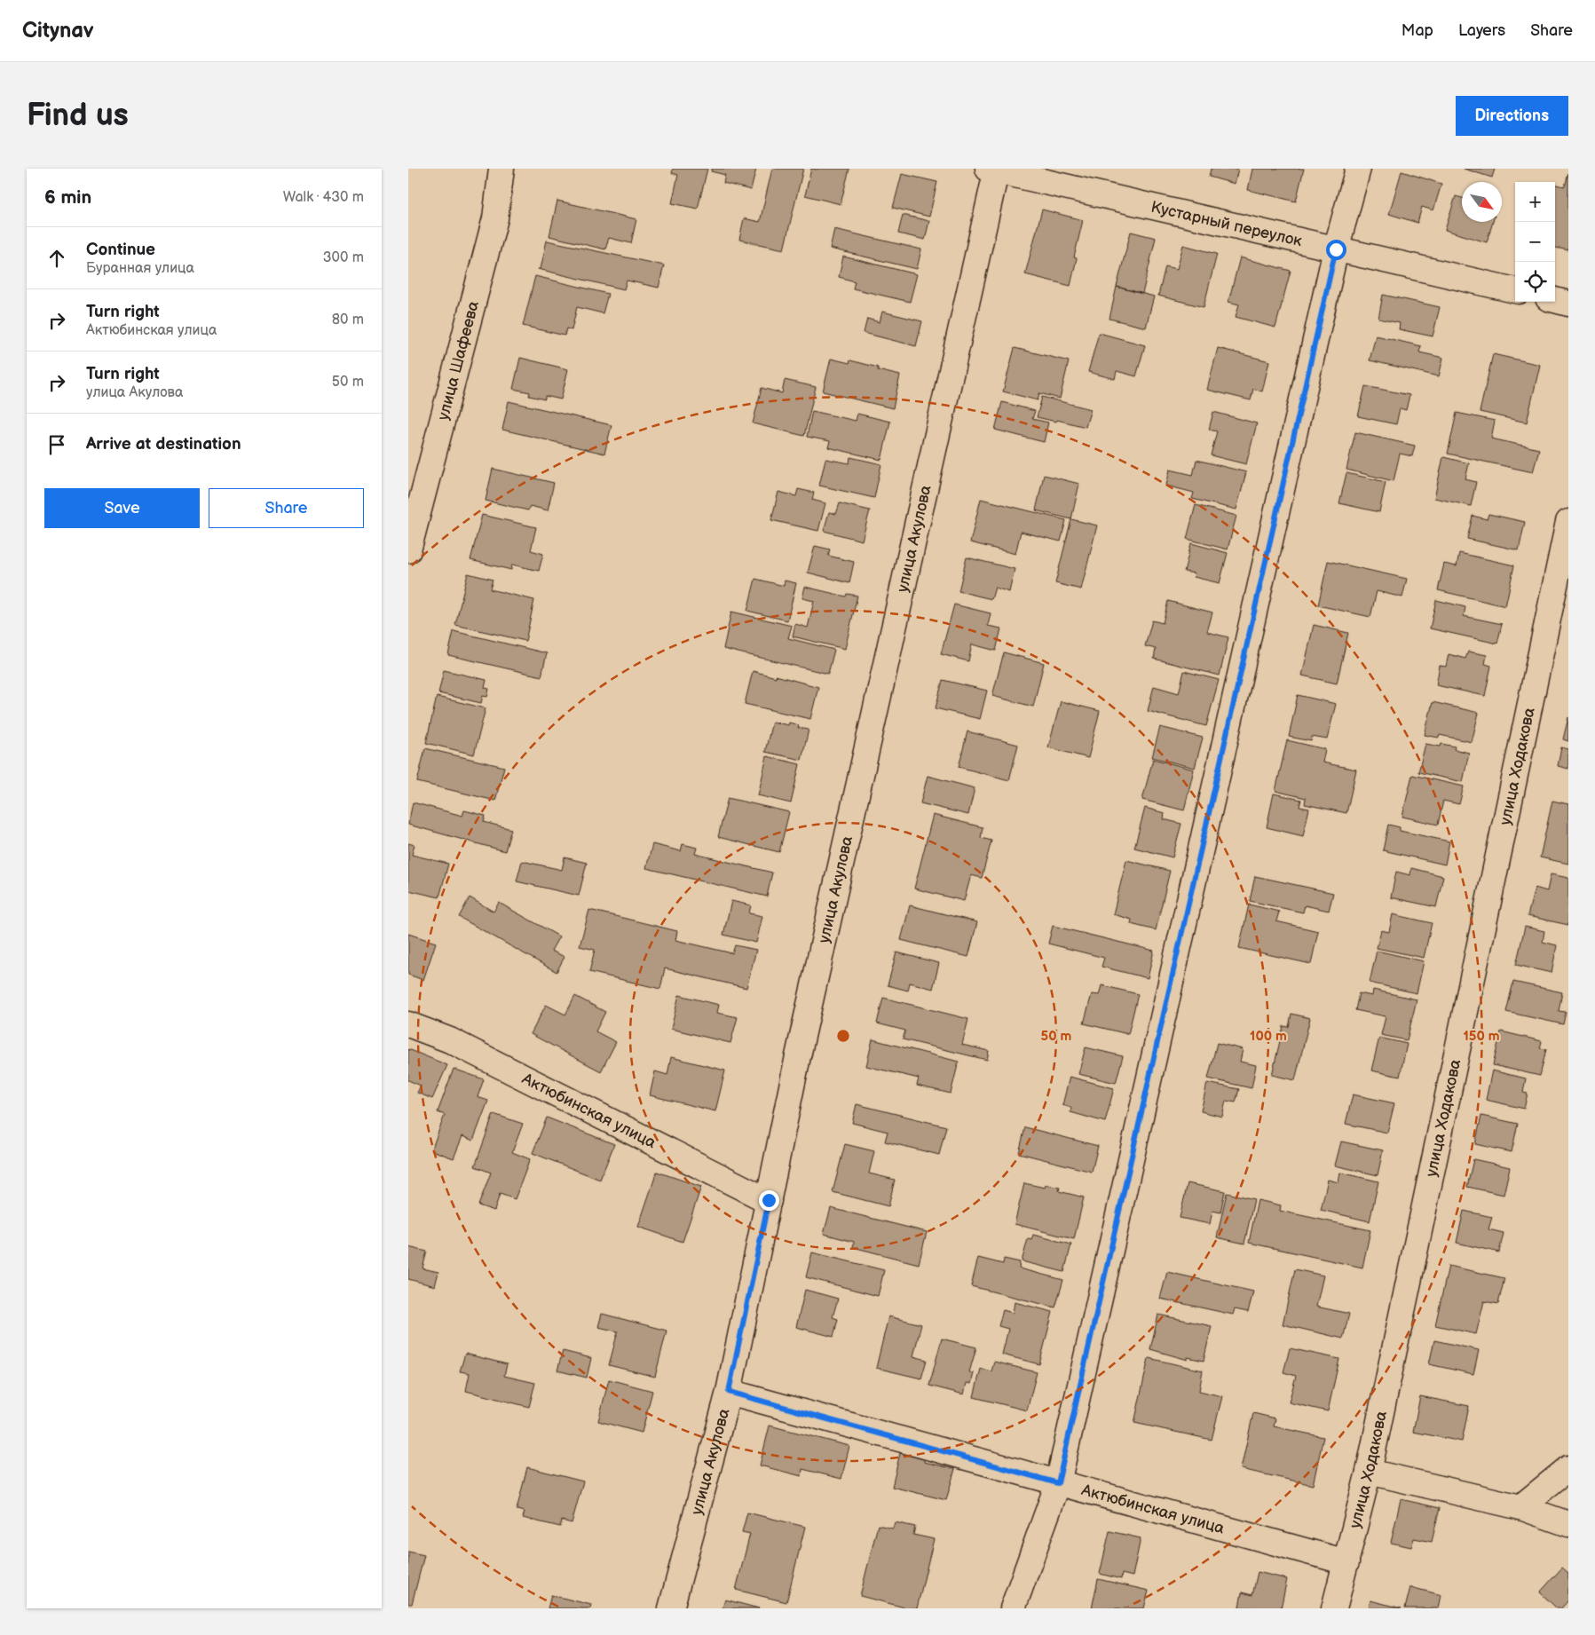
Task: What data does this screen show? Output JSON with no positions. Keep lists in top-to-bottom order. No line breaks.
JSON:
{"streets":{"street":["Кустарный переулок","улица Шафеева","улица Акулова","улица Ходакова","Актюбинская улица"]},"crossings":[["Кустарный переулок","улица Акулова"],["улица Акулова","Актюбинская улица"],["улица Ходакова","Актюбинская улица"]],"north":"bottom right","page":{"header":"Citynav","nav":["Map","Layers","Share"],"buttons":["Directions",["Save","Share"]],"title":"Find us","heading":["6 min","Walk · 430 m"],"map_buttons":["+","−"],"list":[["Continue","Буранная улица","300 m"],["Turn right","Актюбинская улица","80 m"],["Turn right","улица Акулова","50 m"],"Arrive at destination"]},"rings":["50 m","100 m","150 m"]}
